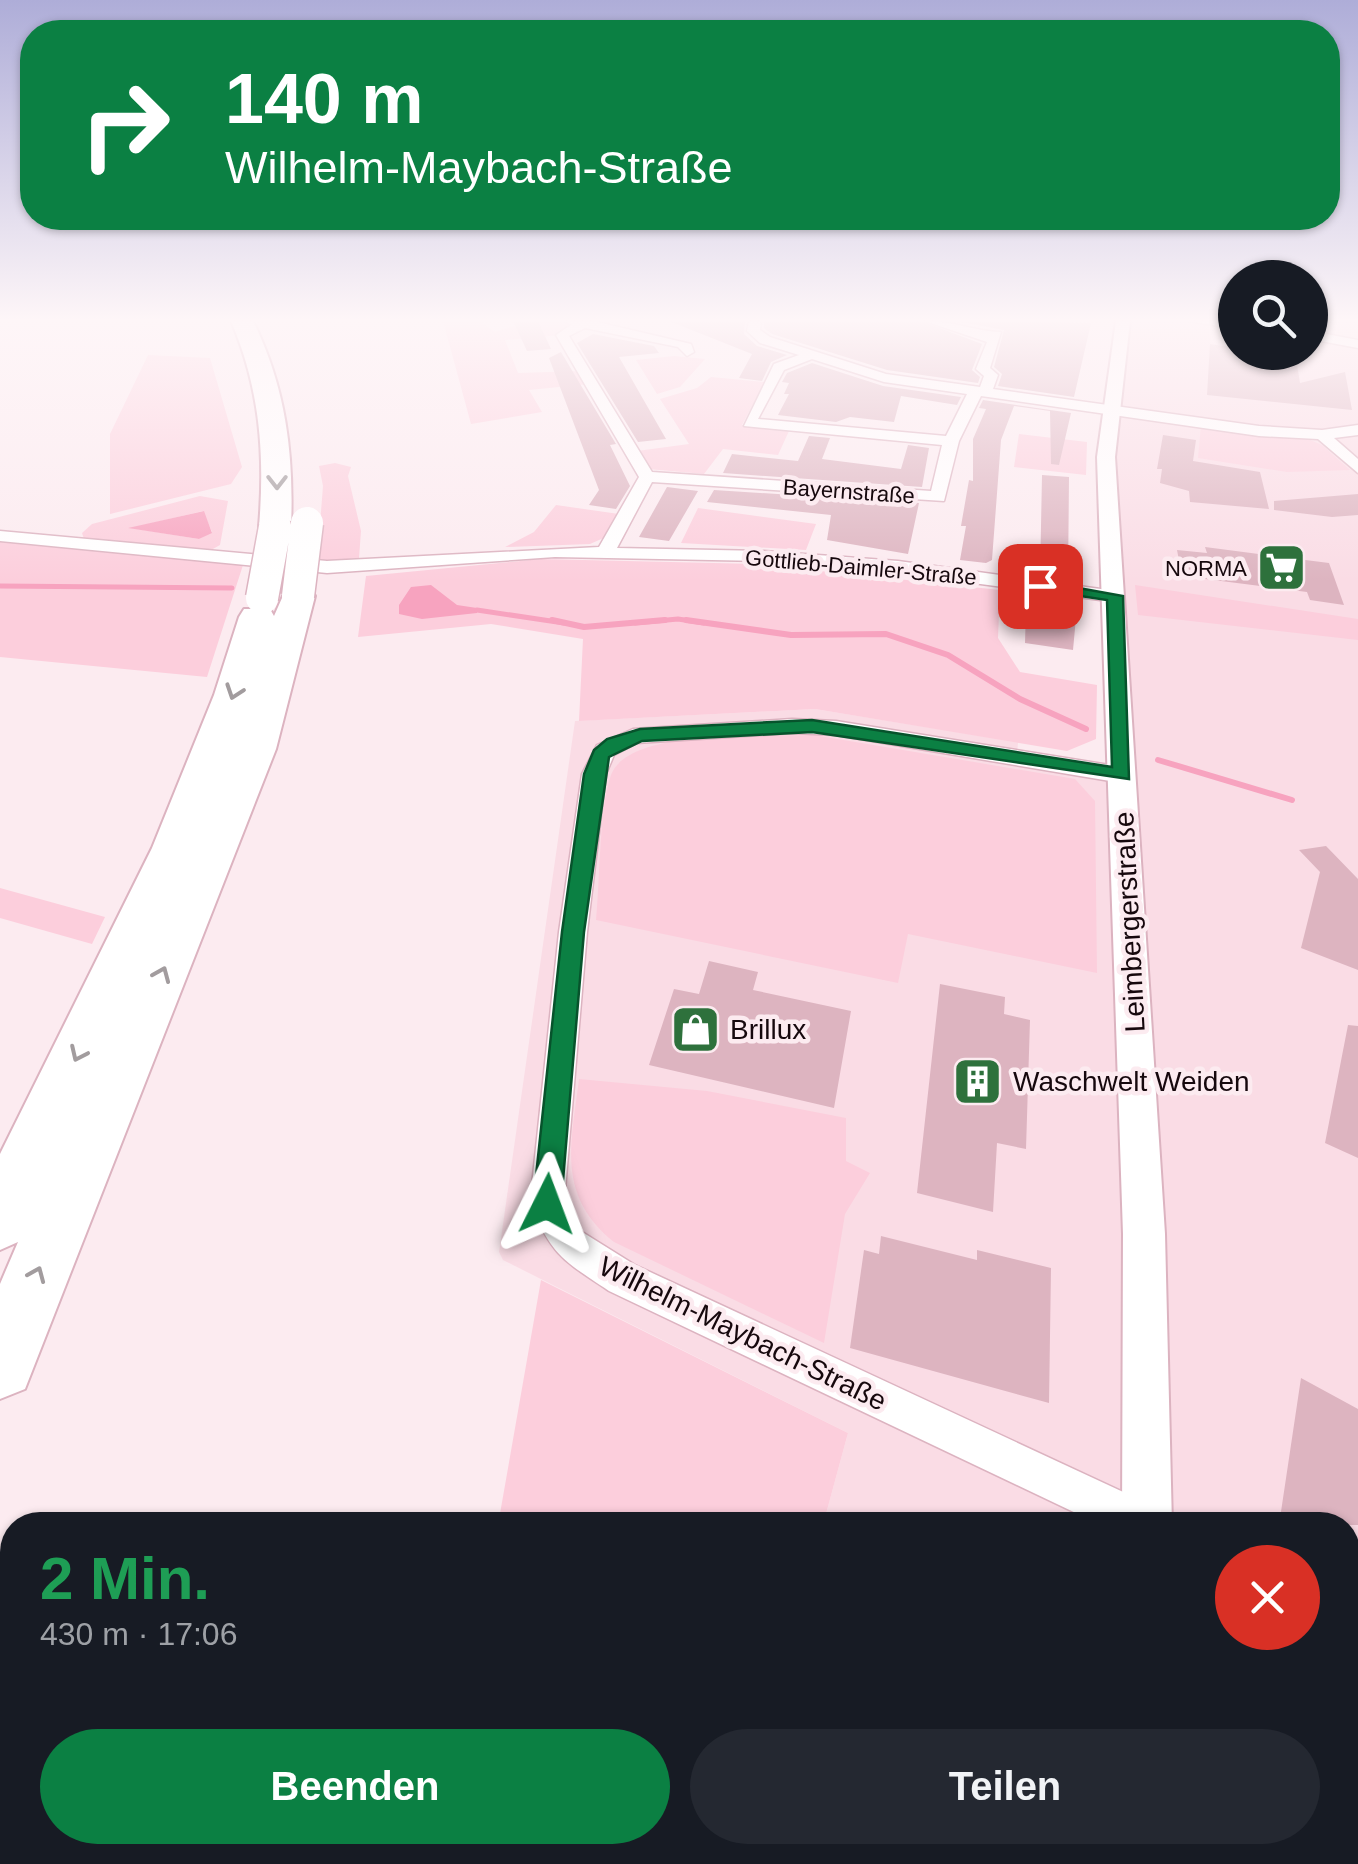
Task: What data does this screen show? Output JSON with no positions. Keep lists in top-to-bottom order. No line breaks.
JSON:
{"streets":{"street":["Bayernstraße","Gottlieb-Daimler-Straße","Leimbergerstraße","Wilhelm-Maybach-Straße"]},"crossings":[["Gottlieb-Daimler-Straße","Leimbergerstraße"],["Leimbergerstraße","Wilhelm-Maybach-Straße"]],"places":{"supermarket":["NORMA"],"shop":["Brillux"],"building":["Waschwelt Weiden"]},"page":{"turn":["140 m","Wilhelm-Maybach-Straße"],"heading":["2 Min.","430 m · 17:06"],"buttons":["Beenden","Teilen"]}}
